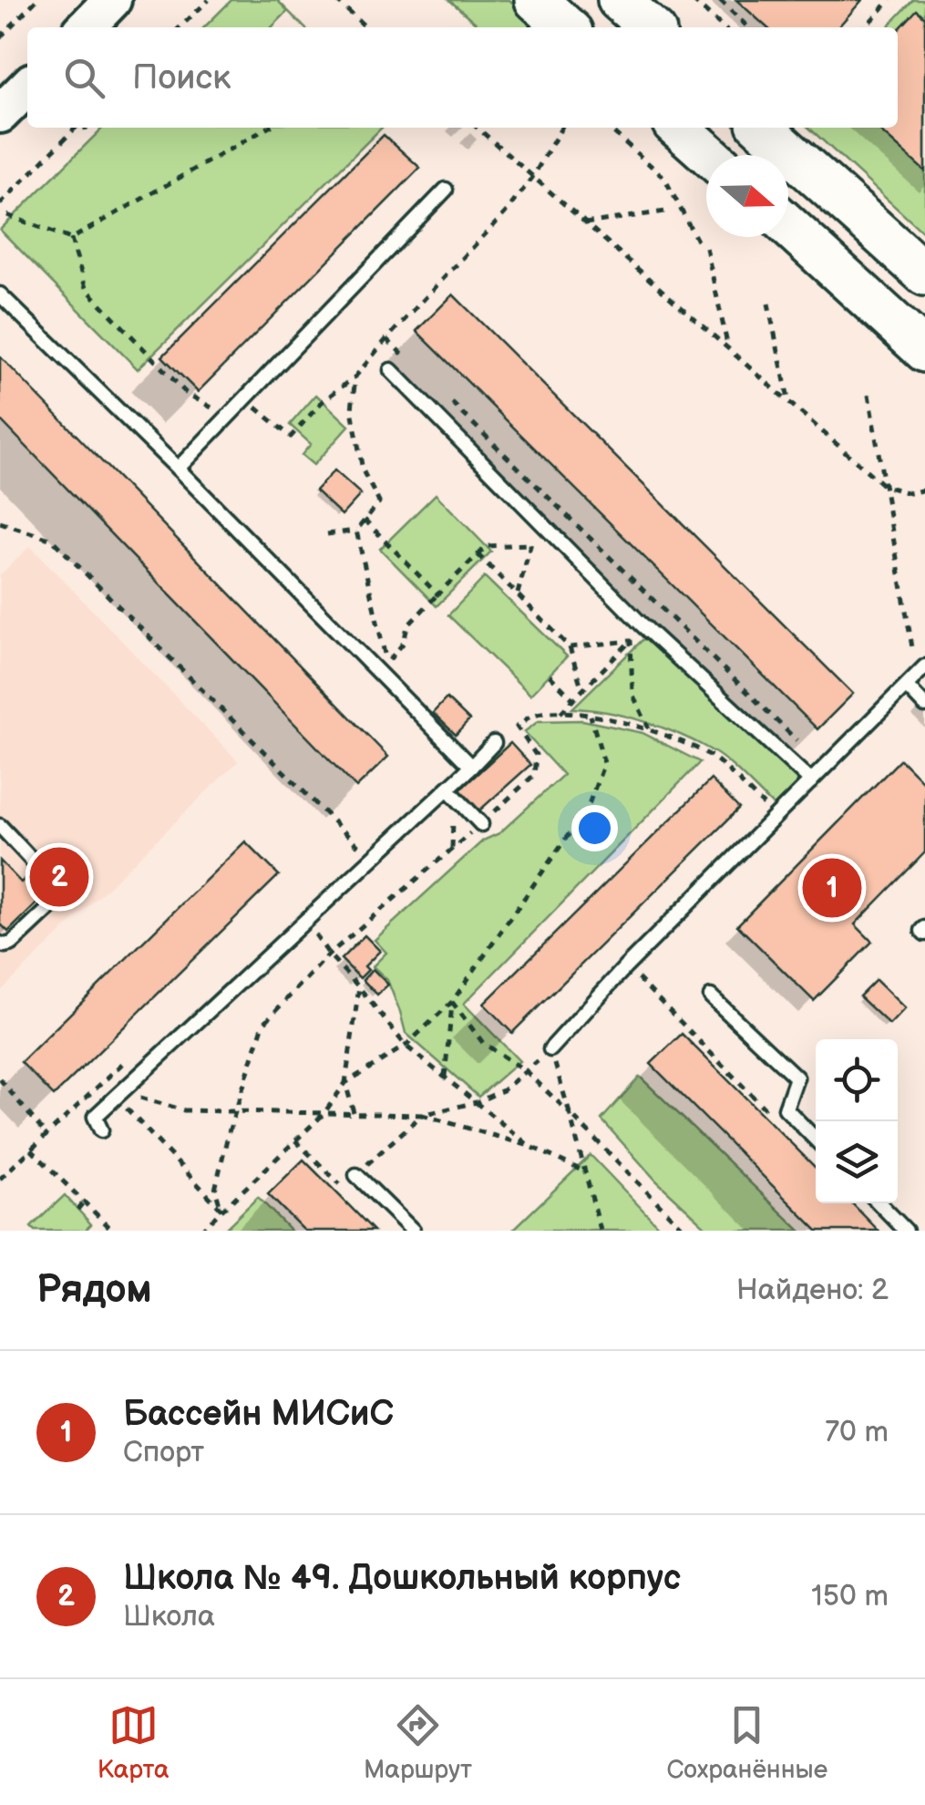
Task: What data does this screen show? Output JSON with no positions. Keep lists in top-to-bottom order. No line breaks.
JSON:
{"north":"right","page":{"search":"Поиск","pins":["2","1"],"heading":["Рядом","Найдено: 2"],"list":[{"mark":"1","name":"Бассейн МИСиС","note":"Спорт","value":"70 m"},{"mark":"2","name":"Школа № 49. Дошкольный корпус","note":"Школа","value":"150 m"}],"nav":["Карта","Маршрут","Сохранённые"]}}
